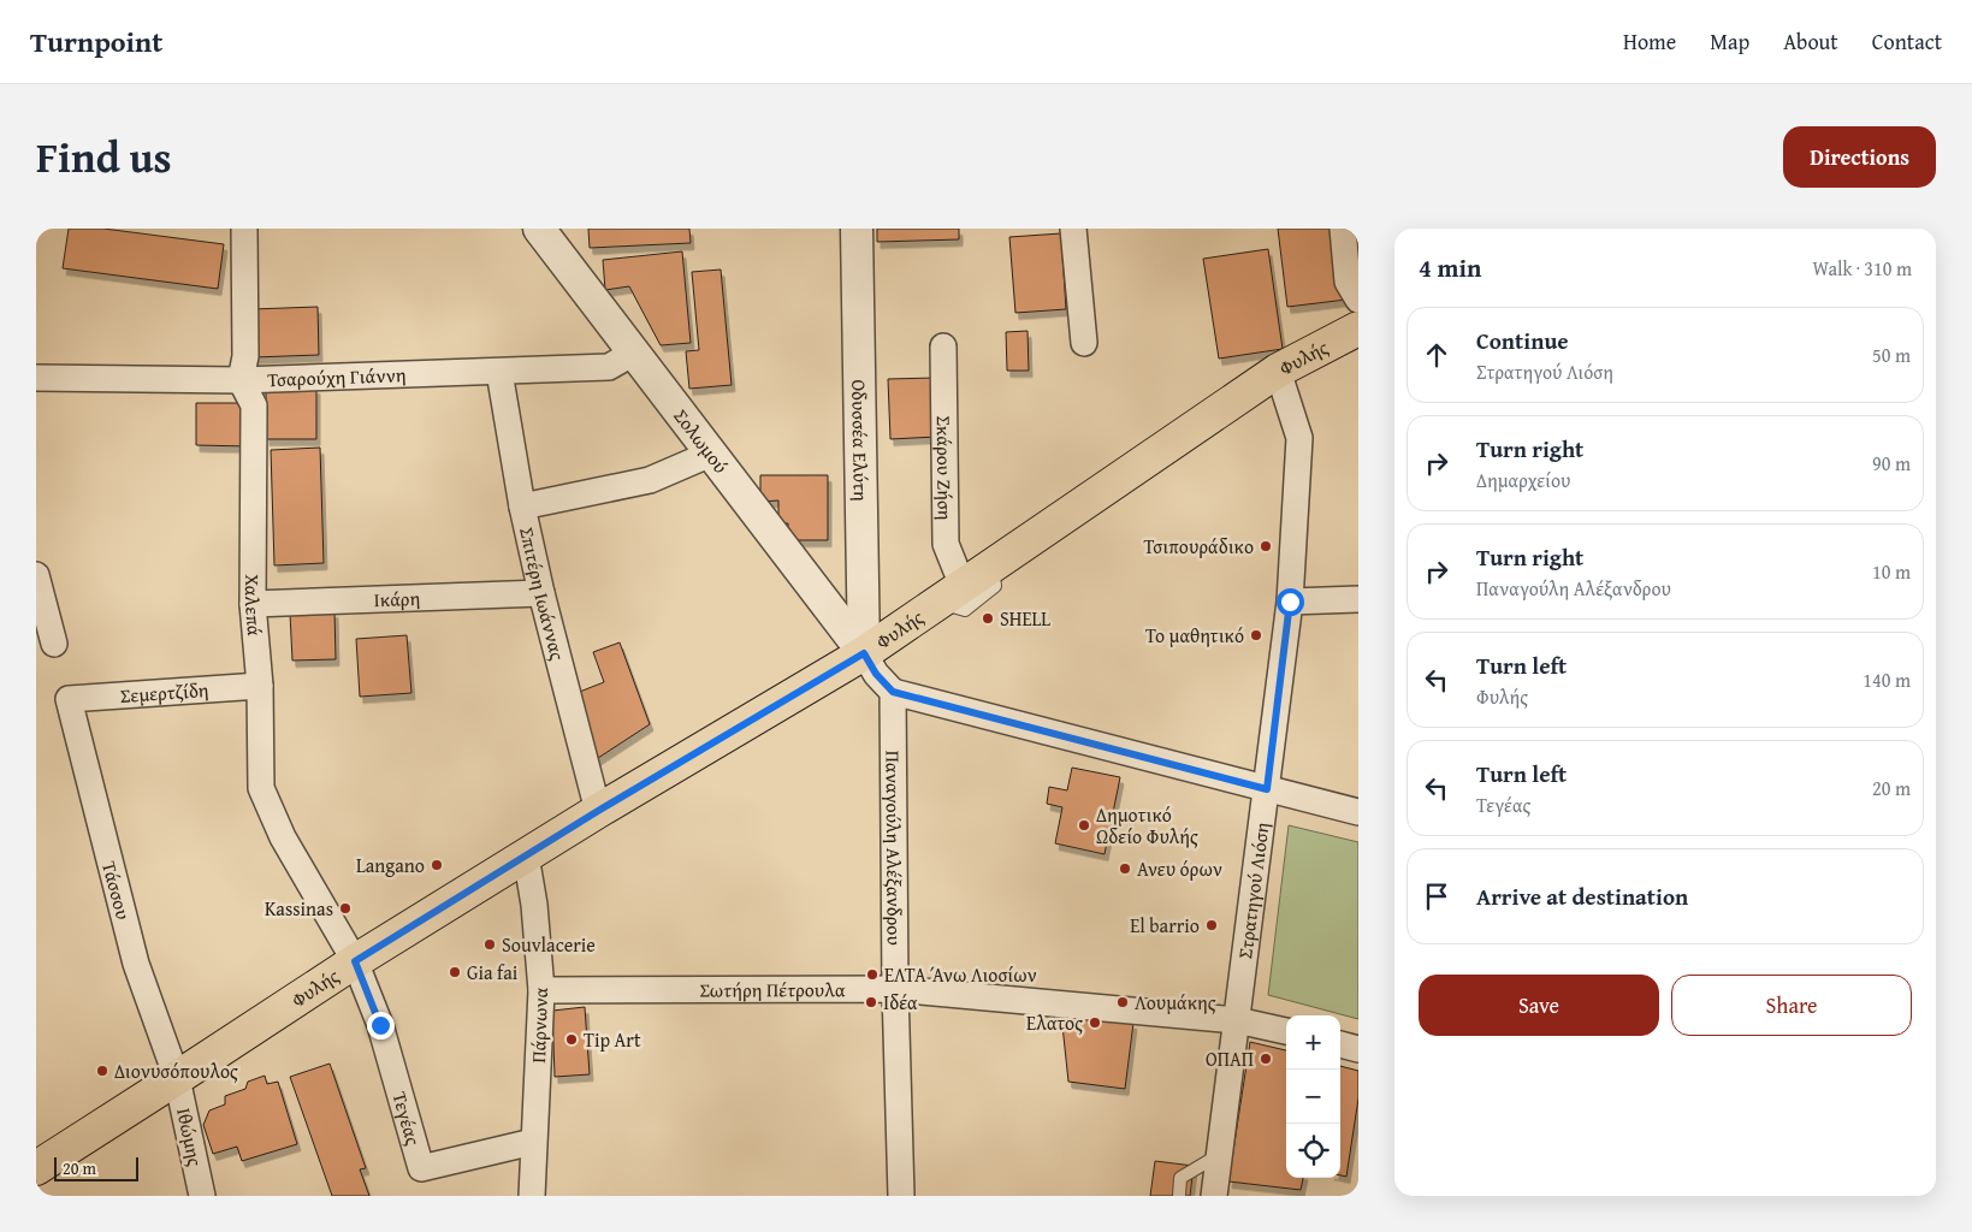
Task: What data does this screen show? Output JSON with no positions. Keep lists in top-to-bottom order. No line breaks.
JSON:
{"streets":{"main road":["Φυλής"],"street":["Τσαρούχη Γιάννη","Σολωμού","Οδυσσέα Ελύτη","Σκάρου Ζήση","Σπιτέρη Ιωάννας","Ικάρη","Χαλεπά","Σεμερτζίδη","Παναγούλη Αλέξανδρου","Τάσσου","Στρατηγού Λιόση","Σωτήρη Πέτρουλα","Πάρνωνα","Τεγέας","Ιθώμης"]},"crossings":[["Φυλής","Σολωμού"],["Φυλής","Οδυσσέα Ελύτη"],["Φυλής","Σκάρου Ζήση"],["Φυλής","Σπιτέρη Ιωάννας"],["Φυλής","Χαλεπά"],["Φυλής","Τάσσου"],["Φυλής","Στρατηγού Λιόση"],["Φυλής","Πάρνωνα"],["Φυλής","Τεγέας"],["Φυλής","Ιθώμης"],["Τσαρούχη Γιάννη","Σολωμού"],["Τσαρούχη Γιάννη","Σπιτέρη Ιωάννας"],["Τσαρούχη Γιάννη","Χαλεπά"],["Σολωμού","Οδυσσέα Ελύτη"],["Σπιτέρη Ιωάννας","Ικάρη"],["Ικάρη","Χαλεπά"],["Χαλεπά","Σεμερτζίδη"],["Χαλεπά","Τεγέας"],["Σεμερτζίδη","Τάσσου"],["Παναγούλη Αλέξανδρου","Σωτήρη Πέτρουλα"],["Τάσσου","Ιθώμης"],["Στρατηγού Λιόση","Σωτήρη Πέτρουλα"],["Σωτήρη Πέτρουλα","Πάρνωνα"],["Πάρνωνα","Τεγέας"]],"places":["Τσιπουράδικο","SHELL","Το μαθητικό","Δημοτικό Ωδείο Φυλής","Langano","Ανευ όρων","Kassinas","El barrio","Souvlacerie","Gia fai","ΕΛΤΑ Άνω Λιοσίων","Ιδέα","Λουμάκης","Ελατος","Tip Art","ΟΠΑΠ","Διονυσόπουλος"],"scale_bar":"20 m","page":{"header":"Turnpoint","nav":["Home","Map","About","Contact"],"title":"Find us","buttons":["Directions",["Save","Share"]],"heading":["4 min","Walk · 310 m"],"list":[["Continue","Στρατηγού Λιόση","50 m"],["Turn right","Δημαρχείου","90 m"],["Turn right","Παναγούλη Αλέξανδρου","10 m"],["Turn left","Φυλής","140 m"],["Turn left","Τεγέας","20 m"],"Arrive at destination"],"map_buttons":["+","−"],"scale":"20 m"}}
